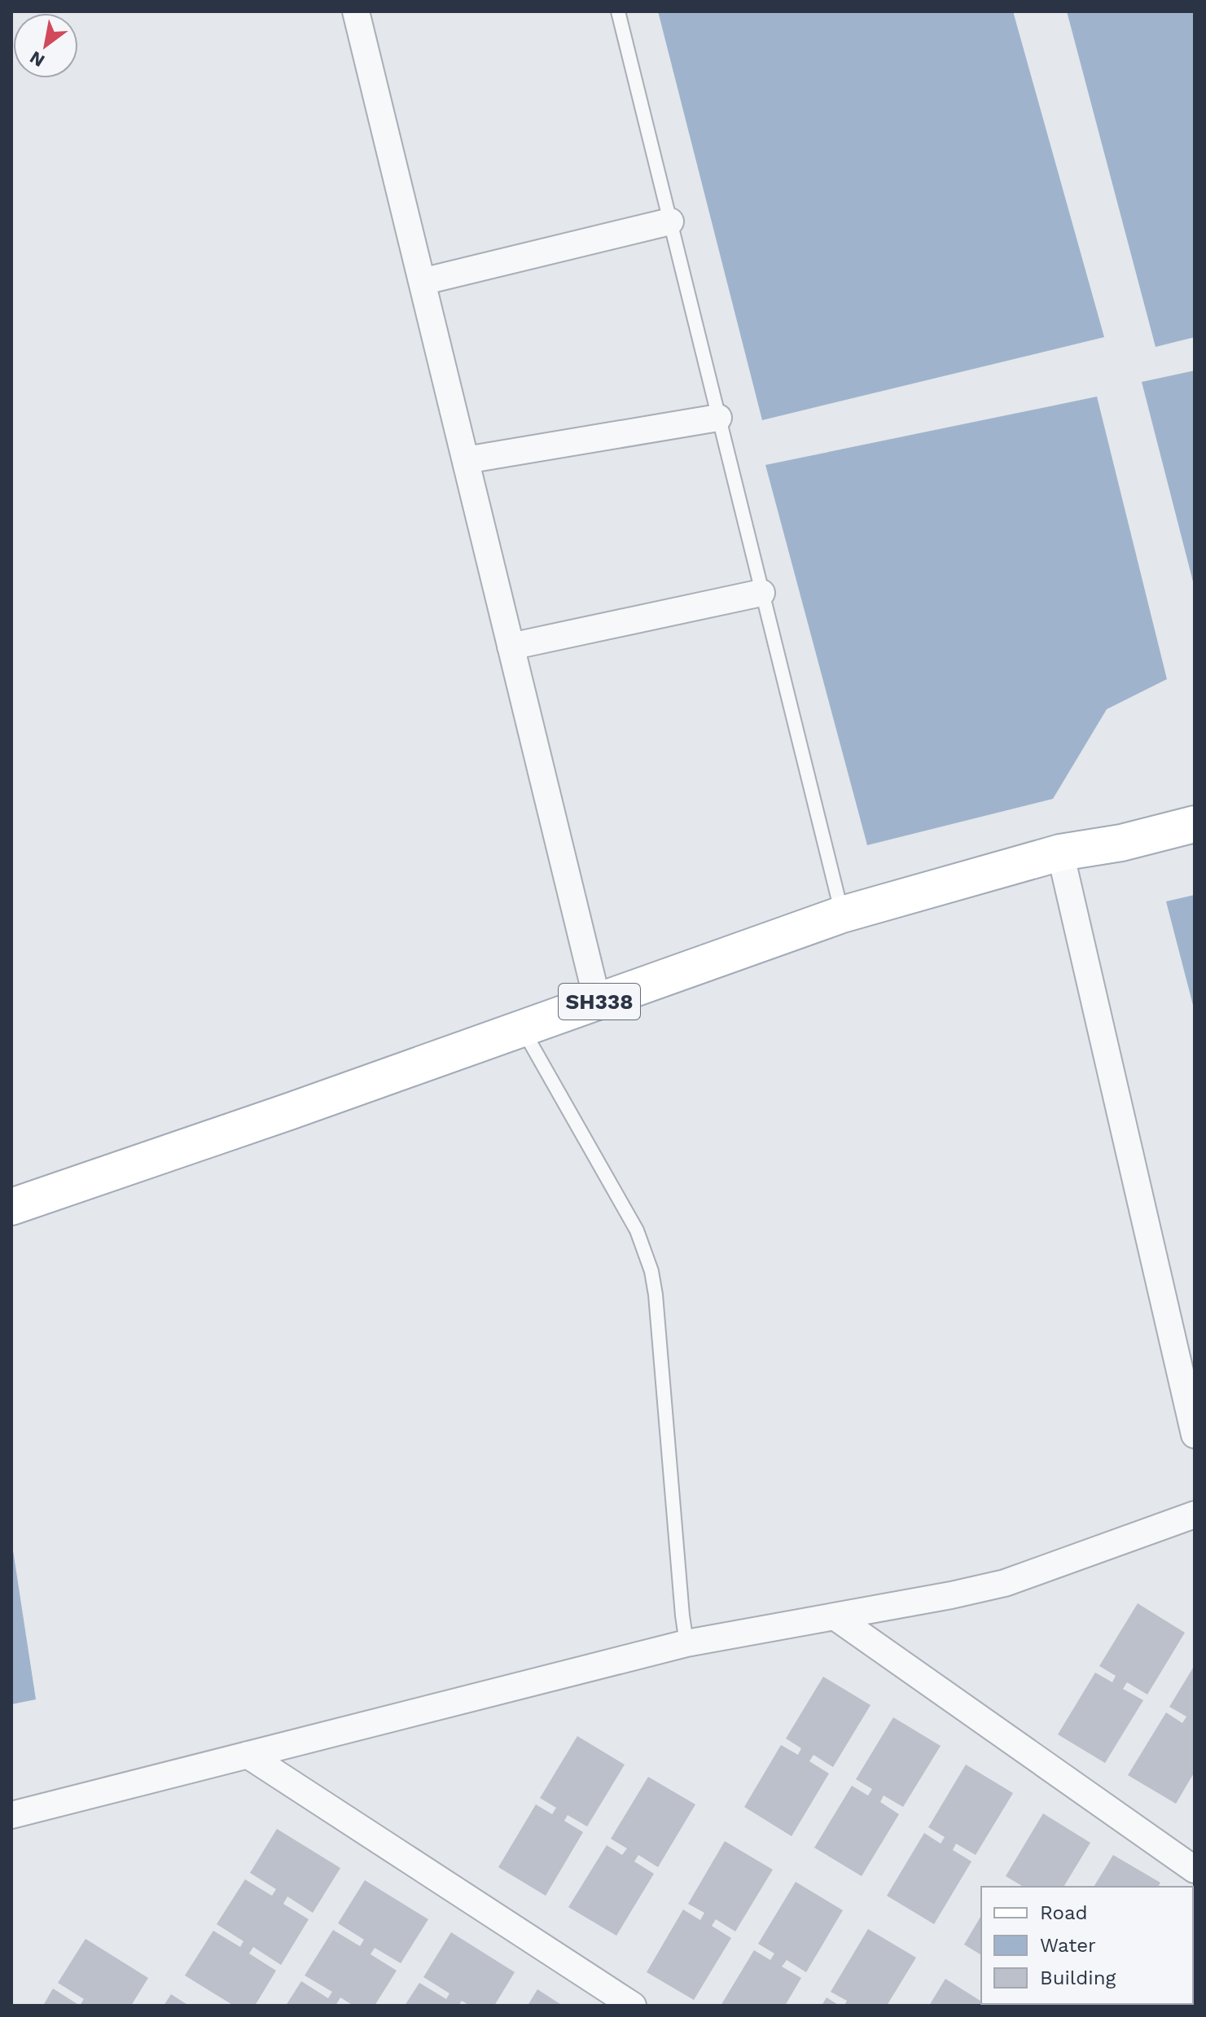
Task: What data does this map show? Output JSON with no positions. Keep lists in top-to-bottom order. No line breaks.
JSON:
{"streets":{"main road":["SH338"]},"legend":["Road","Water","Building"],"north":"bottom left"}
